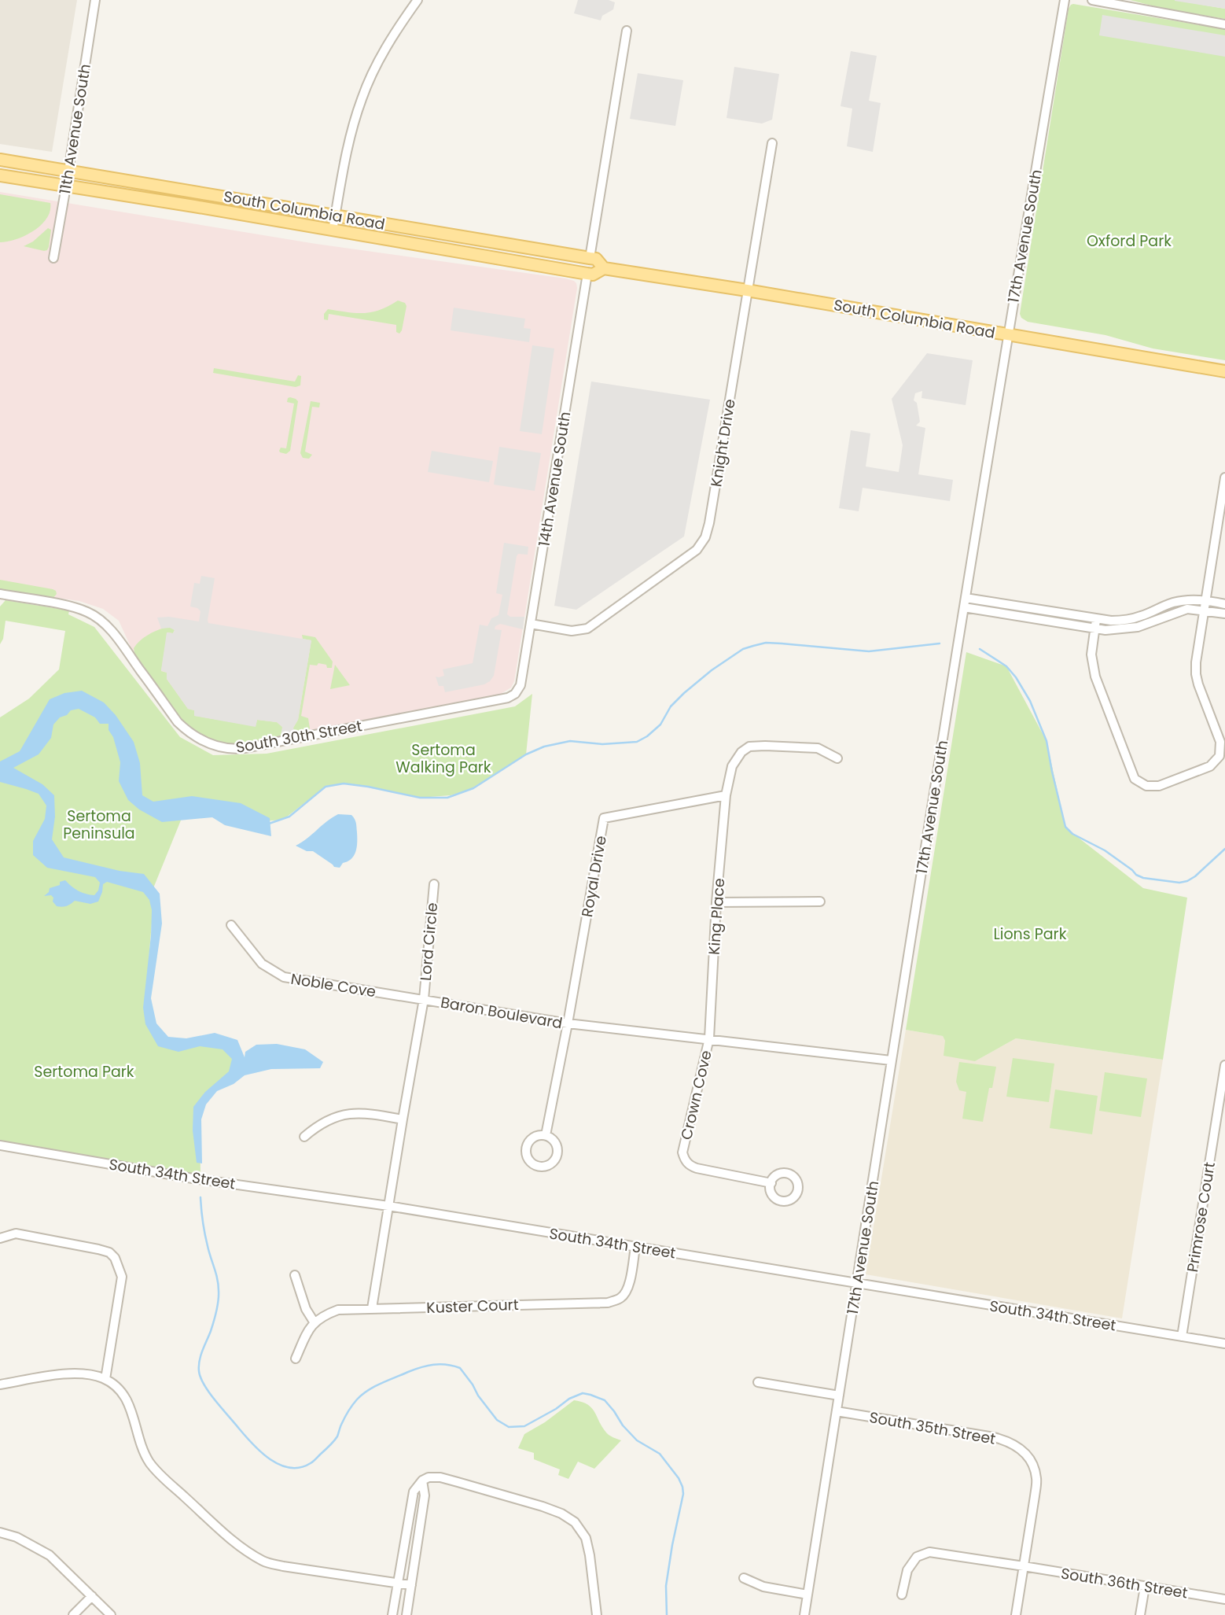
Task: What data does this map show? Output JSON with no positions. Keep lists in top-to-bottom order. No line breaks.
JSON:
{"streets":{"main road":["South Columbia Road"],"street":["11th Avenue South","17th Avenue South","Knight Drive","14th Avenue South","South 30th Street","Royal Drive","King Place","Lord Circle","Noble Cove","Baron Boulevard","Crown Cove","South 34th Street","Primrose Court","Kuster Court","South 35th Street","South 36th Street"]},"crossings":[["11th Avenue South","South Columbia Road"],["South Columbia Road","17th Avenue South"],["South Columbia Road","Knight Drive"],["South Columbia Road","14th Avenue South"],["17th Avenue South","Baron Boulevard"],["17th Avenue South","South 34th Street"],["17th Avenue South","South 35th Street"],["Knight Drive","14th Avenue South"],["14th Avenue South","South 30th Street"],["Royal Drive","King Place"],["Royal Drive","Baron Boulevard"],["King Place","Baron Boulevard"],["King Place","Crown Cove"],["Lord Circle","Noble Cove"],["Lord Circle","Baron Boulevard"],["Noble Cove","Baron Boulevard"],["Baron Boulevard","Crown Cove"],["Baron Boulevard","South 34th Street"],["Baron Boulevard","Kuster Court"],["South 34th Street","Primrose Court"],["South 34th Street","Kuster Court"],["South 35th Street","South 36th Street"]],"parks":["Oxford Park","Sertoma Walking Park","Sertoma Peninsula","Lions Park","Sertoma Park"]}
